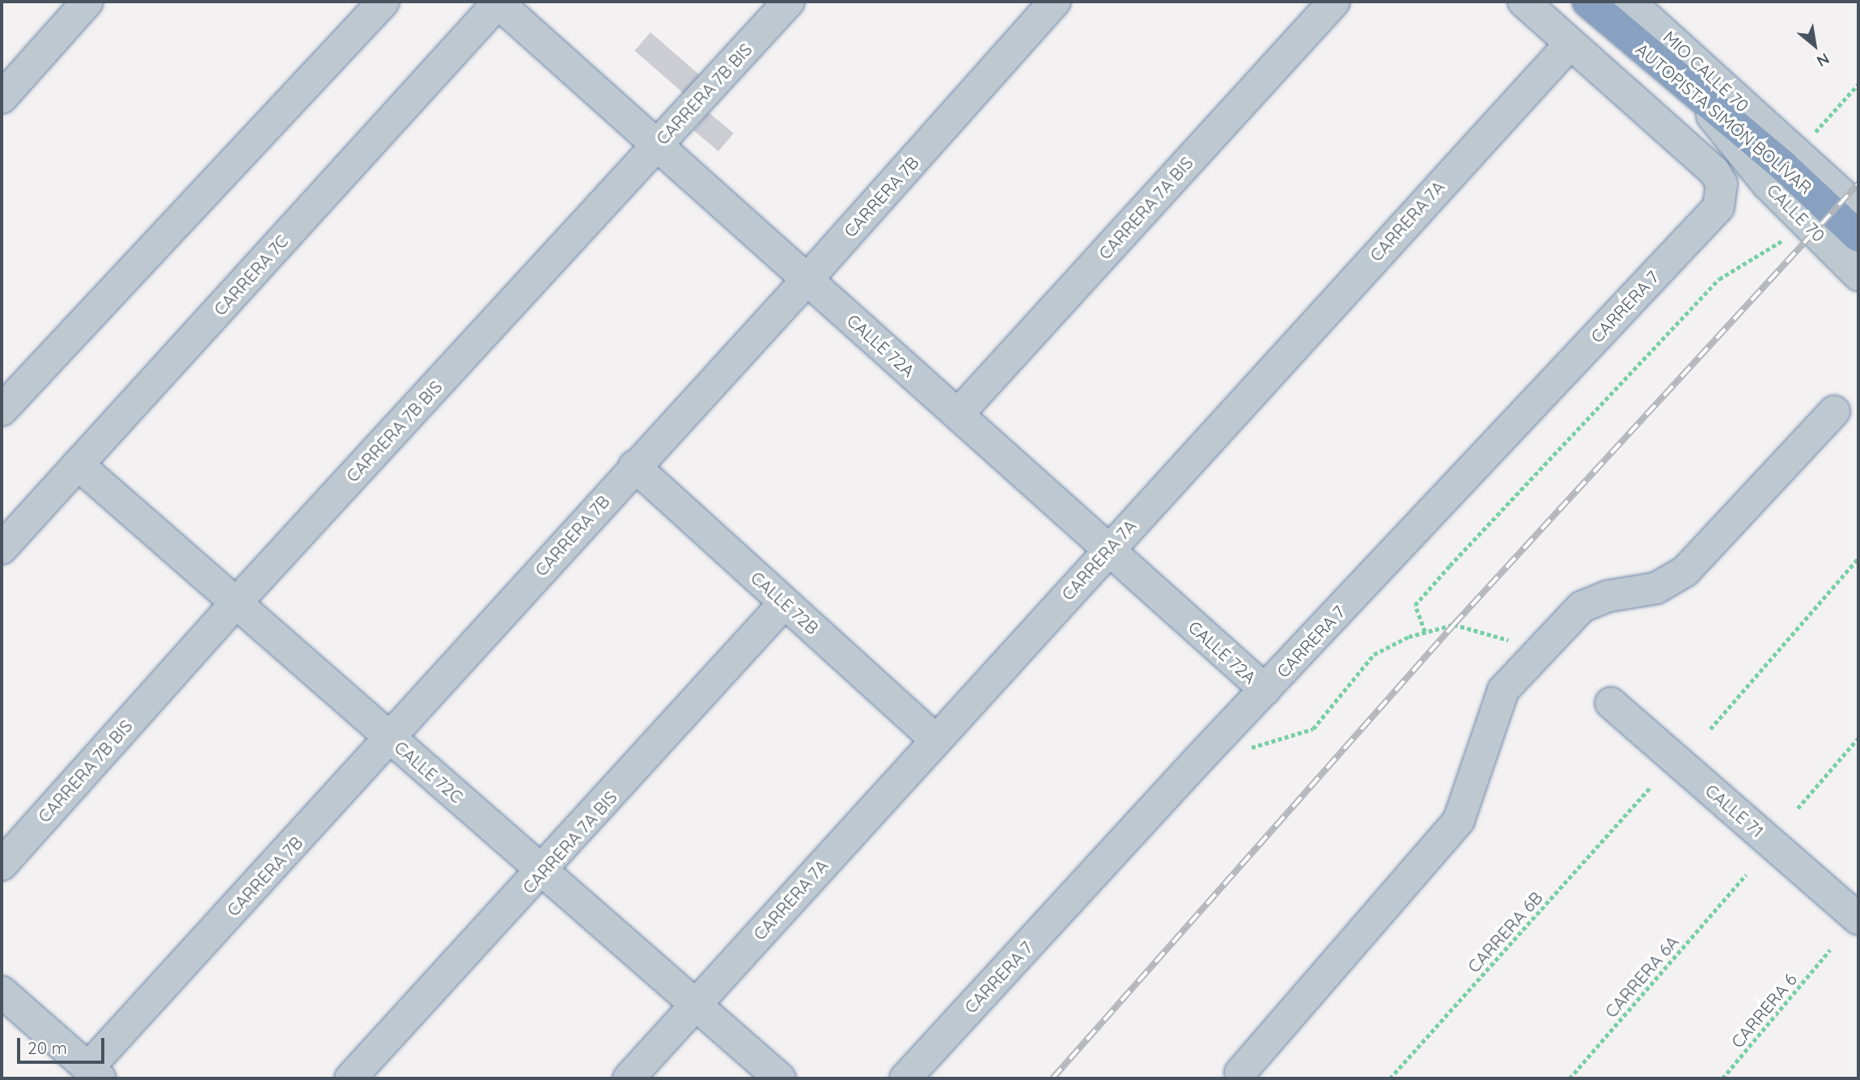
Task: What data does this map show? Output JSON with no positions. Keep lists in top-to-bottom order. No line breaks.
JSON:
{"streets":{"highway":["AUTOPISTA SIMÓN BOLÍVAR"],"street":["MIO CALLE 70","CARRERA 7B BIS","CARRERA 7B","CARRERA 7A BIS","CALLE 70","CARRERA 7A","CARRERA 7C","CARRERA 7","CALLE 72A","CALLE 72B","CALLE 72C","CALLE 71"],"path":["CARRERA 6B","CARRERA 6A","CARRERA 6"]},"crossings":[["CARRERA 7B BIS","CALLE 72A"],["CARRERA 7B BIS","CALLE 72C"],["AUTOPISTA SIMÓN BOLÍVAR","CALLE 70"],["CARRERA 7B","CALLE 72A"],["CARRERA 7B","CALLE 72B"],["CARRERA 7B","CALLE 72C"],["CARRERA 7A BIS","CALLE 72A"],["CARRERA 7A BIS","CALLE 72B"],["CARRERA 7A BIS","CALLE 72C"],["CARRERA 7A","CARRERA 7"],["CARRERA 7A","CALLE 72A"],["CARRERA 7A","CALLE 72B"],["CARRERA 7A","CALLE 72C"],["CARRERA 7C","CALLE 72A"],["CARRERA 7C","CALLE 72C"],["CARRERA 7","CALLE 72A"]],"scale_bar":"20 m","north":"bottom right"}
